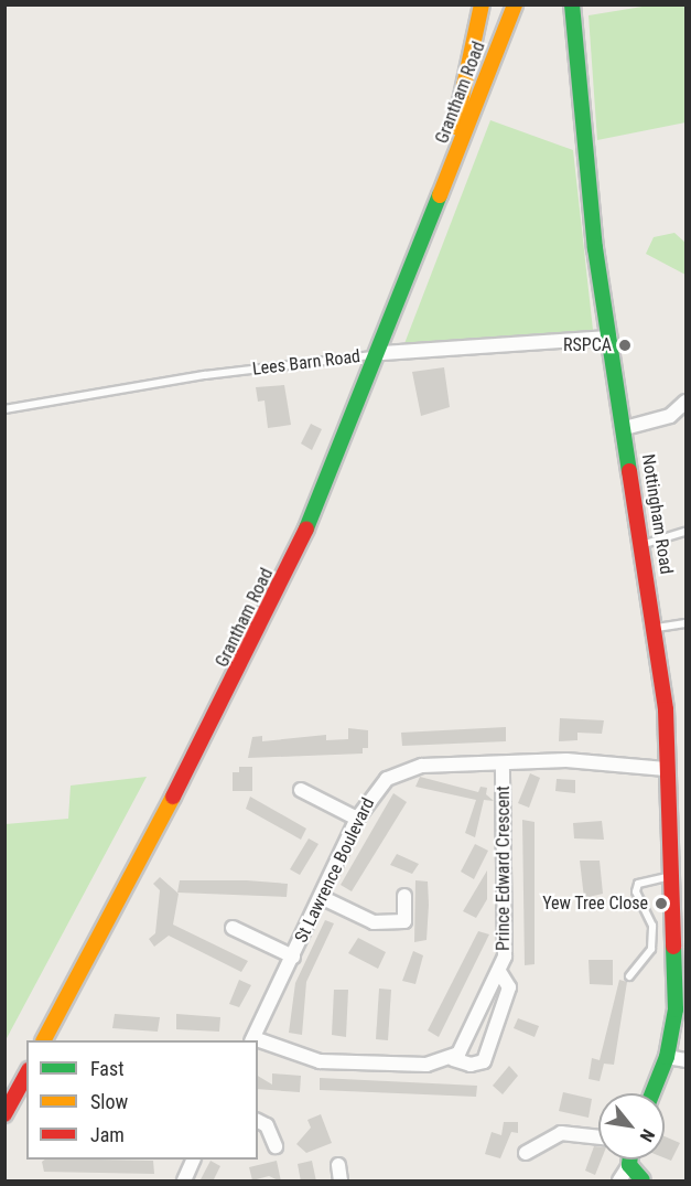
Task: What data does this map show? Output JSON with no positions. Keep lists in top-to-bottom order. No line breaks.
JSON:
{"streets":{"main road":["Grantham Road","Nottingham Road"],"street":["Lees Barn Road","Prince Edward Crescent","St Lawrence Boulevard"]},"crossings":[["Grantham Road","Lees Barn Road"],["Lees Barn Road","Nottingham Road"],["Nottingham Road","St Lawrence Boulevard"],["Prince Edward Crescent","St Lawrence Boulevard"]],"places":["RSPCA","Yew Tree Close"],"legend":["Fast","Slow","Jam"],"north":"bottom right"}
